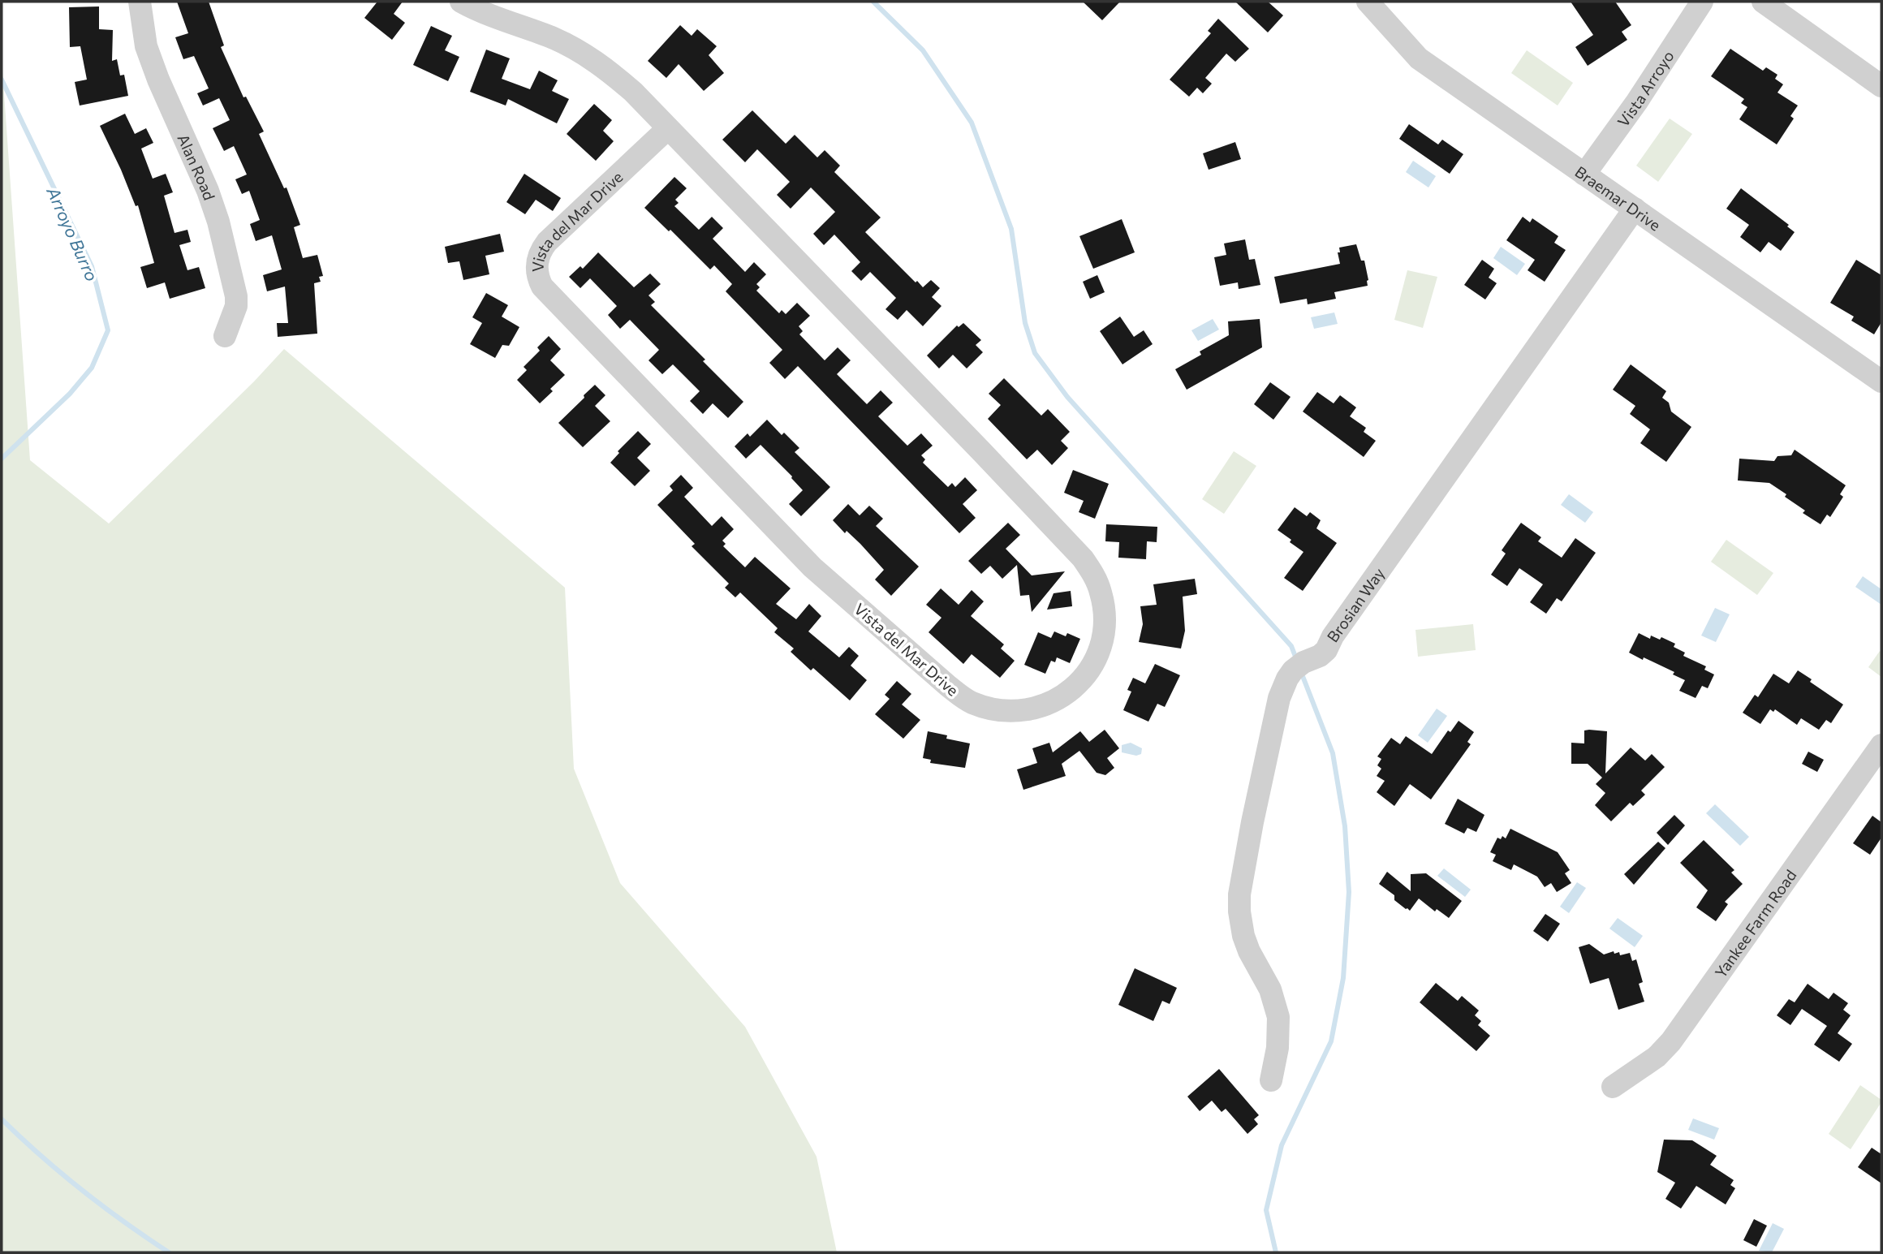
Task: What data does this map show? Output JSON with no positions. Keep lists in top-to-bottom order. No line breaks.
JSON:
{"streets":{"street":["Vista Arroyo","Alan Road","Braemar Drive","Vista del Mar Drive","Brosian Way","Yankee Farm Road"]},"crossings":[["Vista Arroyo","Braemar Drive"],["Braemar Drive","Brosian Way"]],"water":["Arroyo Burro"]}
